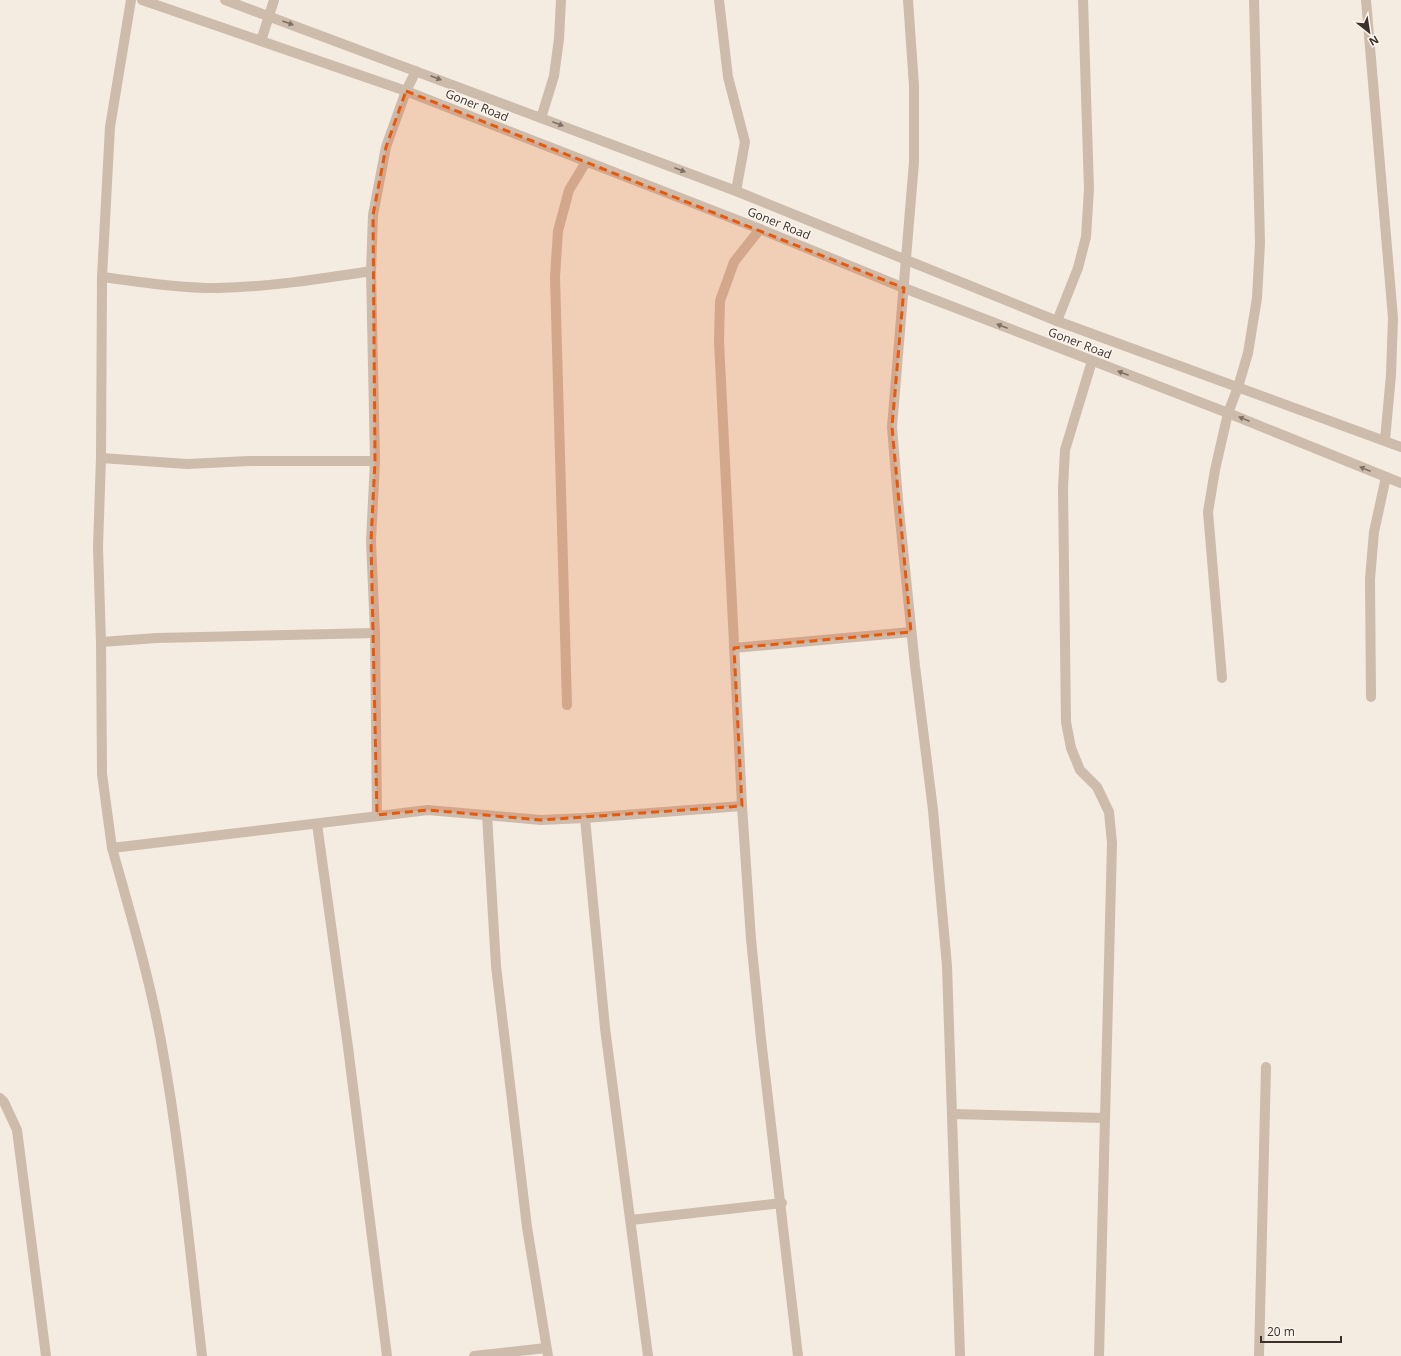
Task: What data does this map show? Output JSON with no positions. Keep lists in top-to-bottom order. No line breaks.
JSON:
{"streets":{"street":["Goner Road"]},"scale_bar":"20 m","north":"bottom right"}
